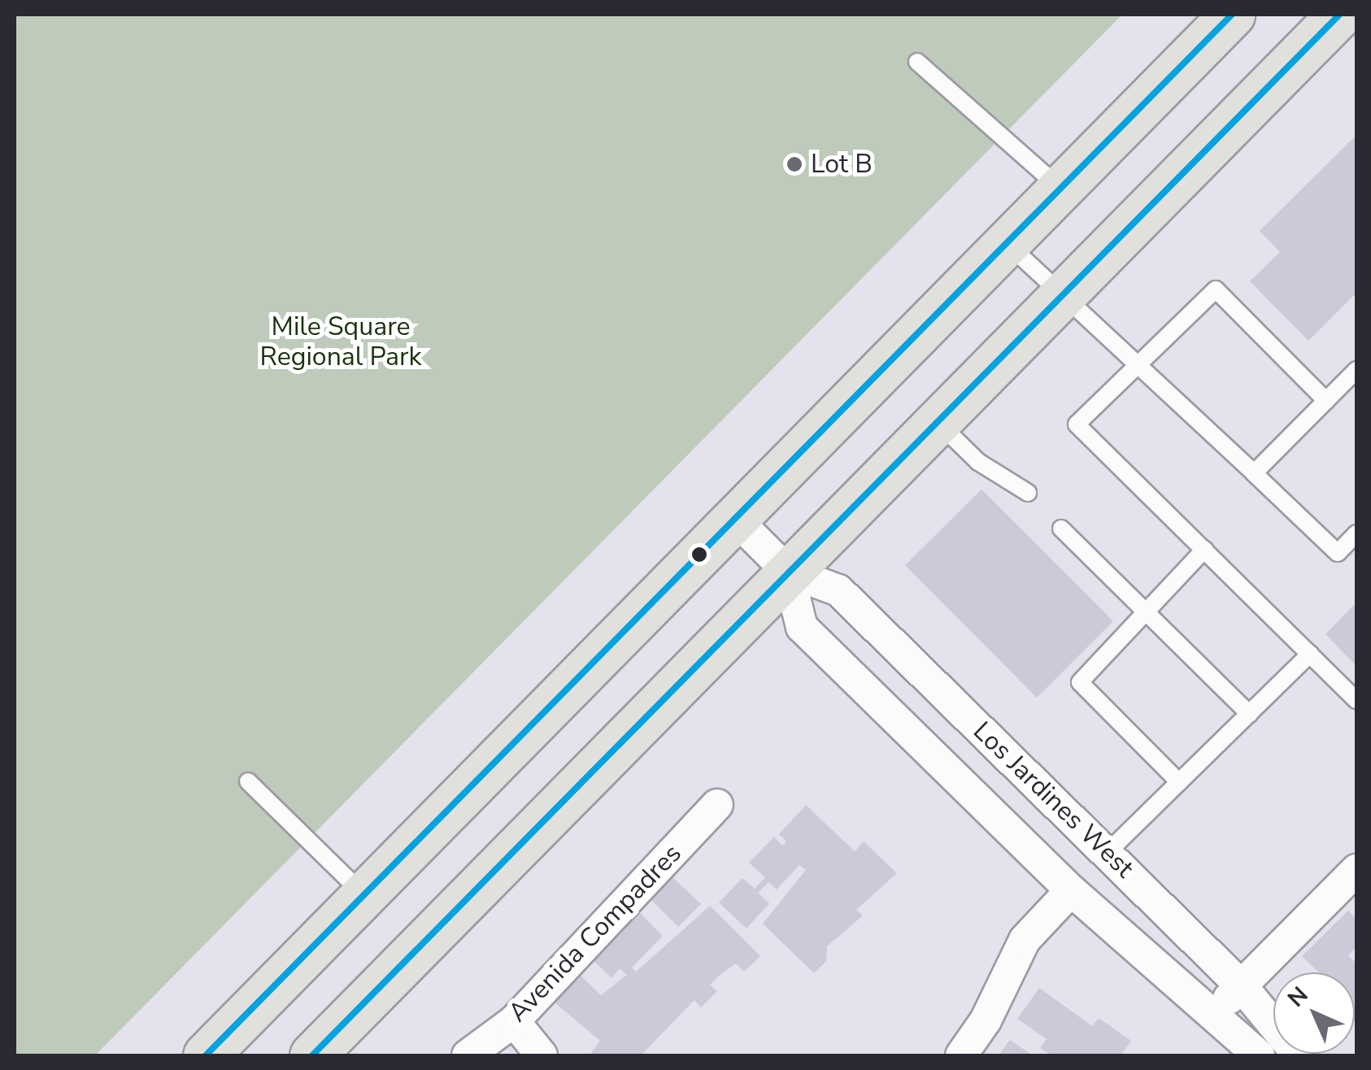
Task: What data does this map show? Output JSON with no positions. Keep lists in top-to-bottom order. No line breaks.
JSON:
{"streets":{"street":["Los Jardines West","Avenida Compadres"]},"parks":["Mile Square Regional Park"],"places":["Lot B"],"north":"top left"}
